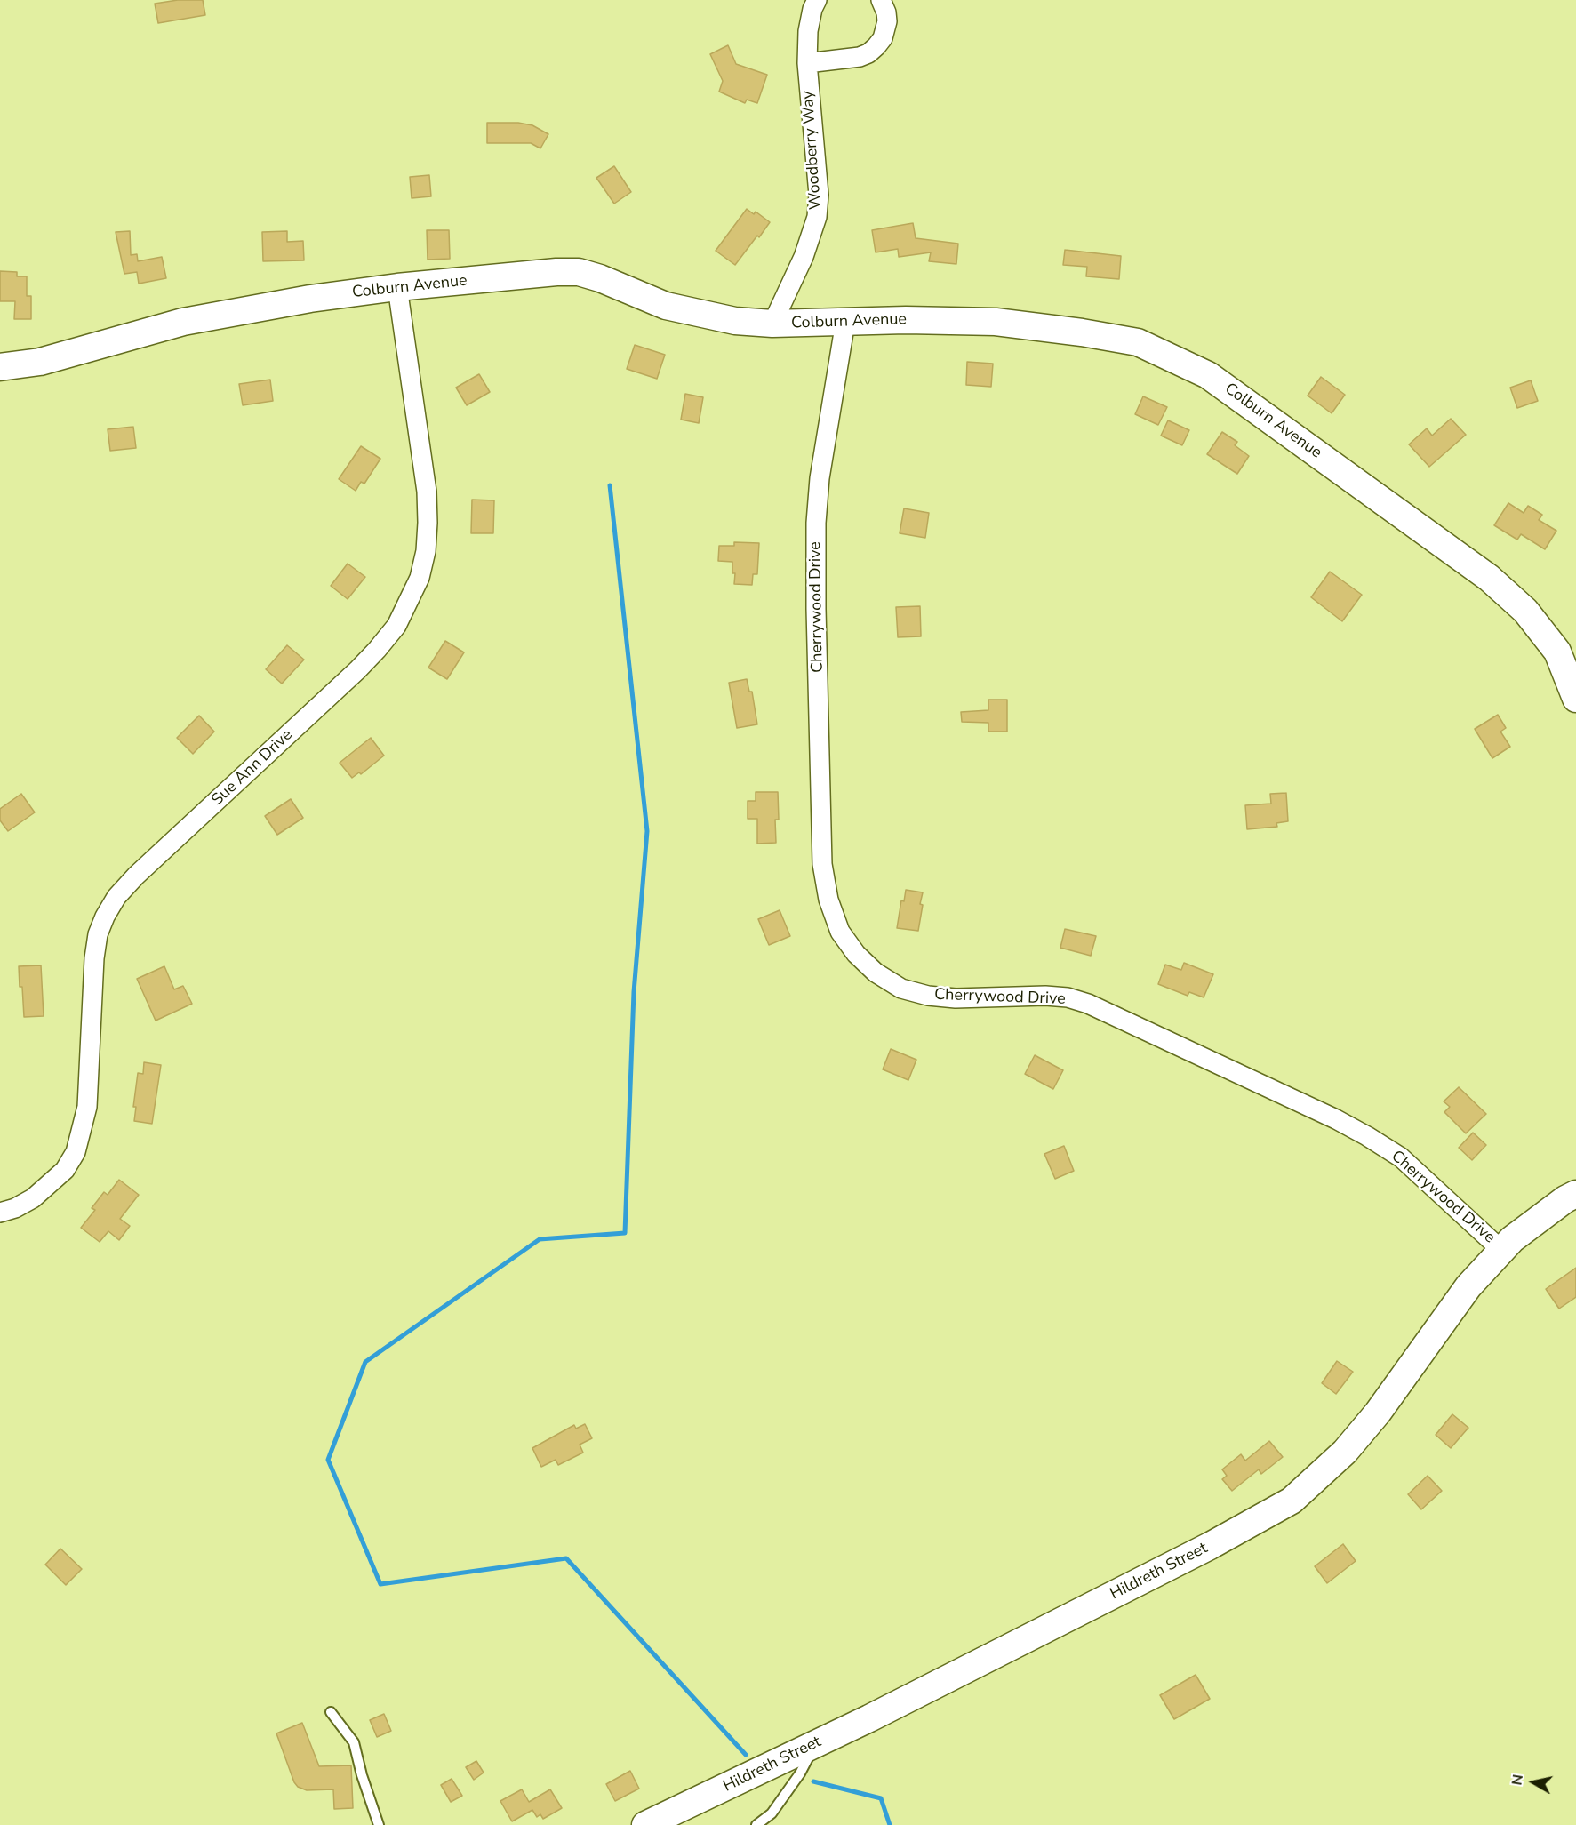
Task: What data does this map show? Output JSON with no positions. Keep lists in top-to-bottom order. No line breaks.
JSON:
{"streets":{"street":["Woodberry Way","Colburn Avenue","Cherrywood Drive","Sue Ann Drive","Hildreth Street"]},"crossings":[["Woodberry Way","Colburn Avenue"],["Colburn Avenue","Cherrywood Drive"],["Colburn Avenue","Sue Ann Drive"],["Cherrywood Drive","Hildreth Street"]],"north":"left"}
